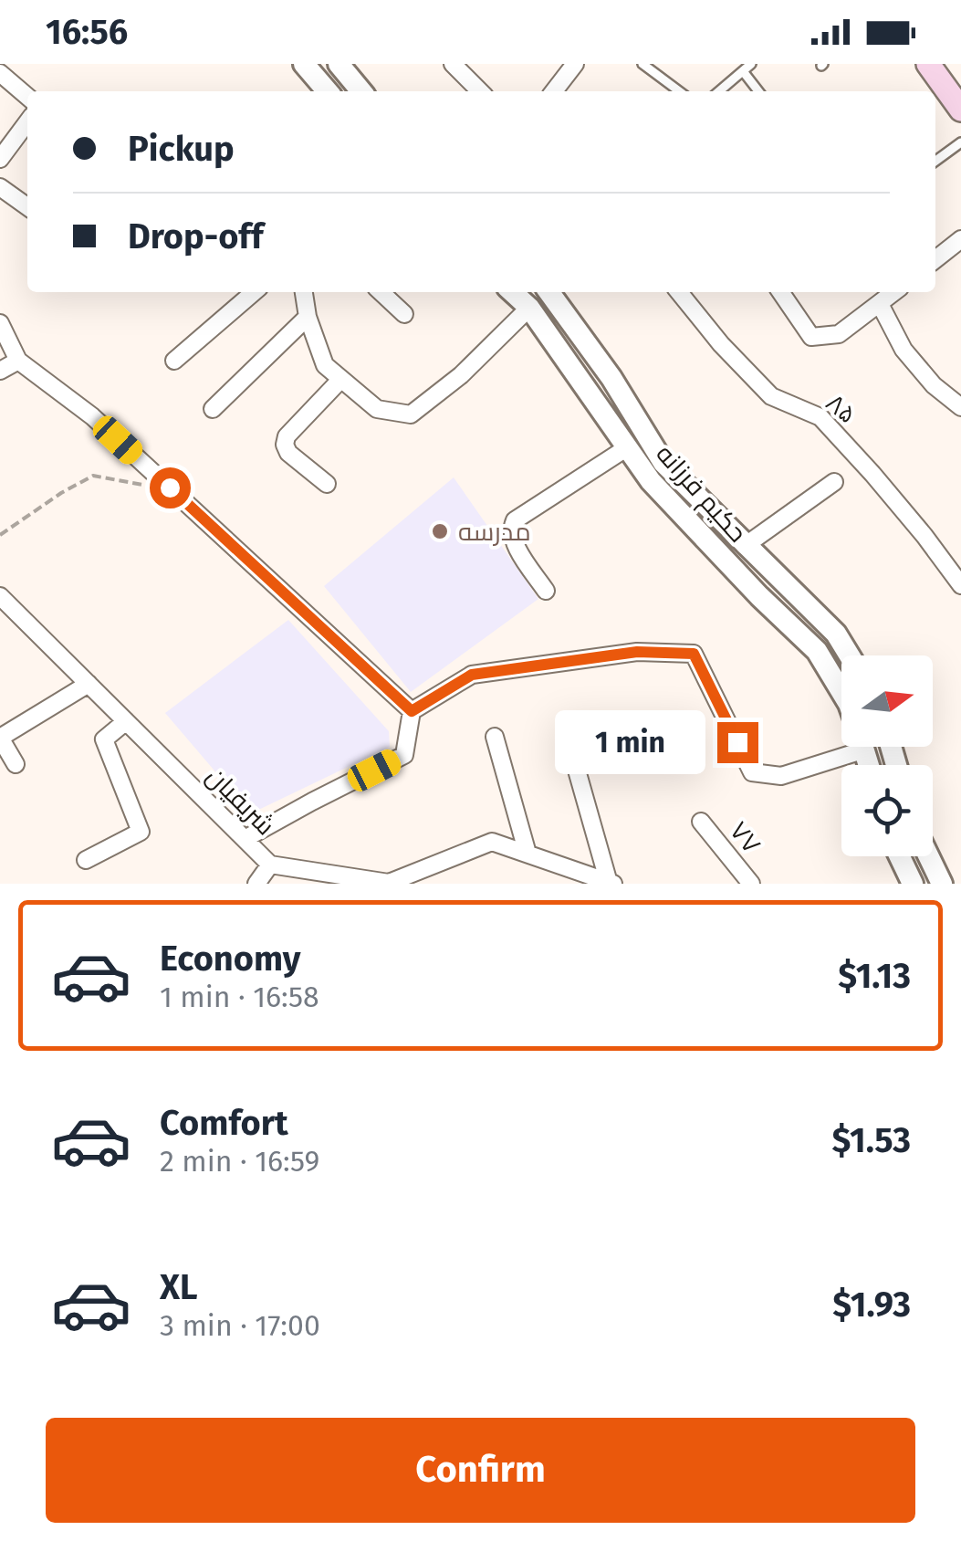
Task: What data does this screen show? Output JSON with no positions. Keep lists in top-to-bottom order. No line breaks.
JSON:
{"streets":{"street":["۸۵","حکیم فرزانه","شریفیان","۷۷"]},"places":["مدرسه"],"north":"right","page":{"status":"16:56","banner":["Pickup","Drop-off"],"bubble":"1 min","list":[{"name":"Economy","note":"1 min · 16:58","value":"$1.13"},{"name":"Comfort","note":"2 min · 16:59","value":"$1.53"},{"name":"XL","note":"3 min · 17:00","value":"$1.93"}],"buttons":"Confirm"}}
